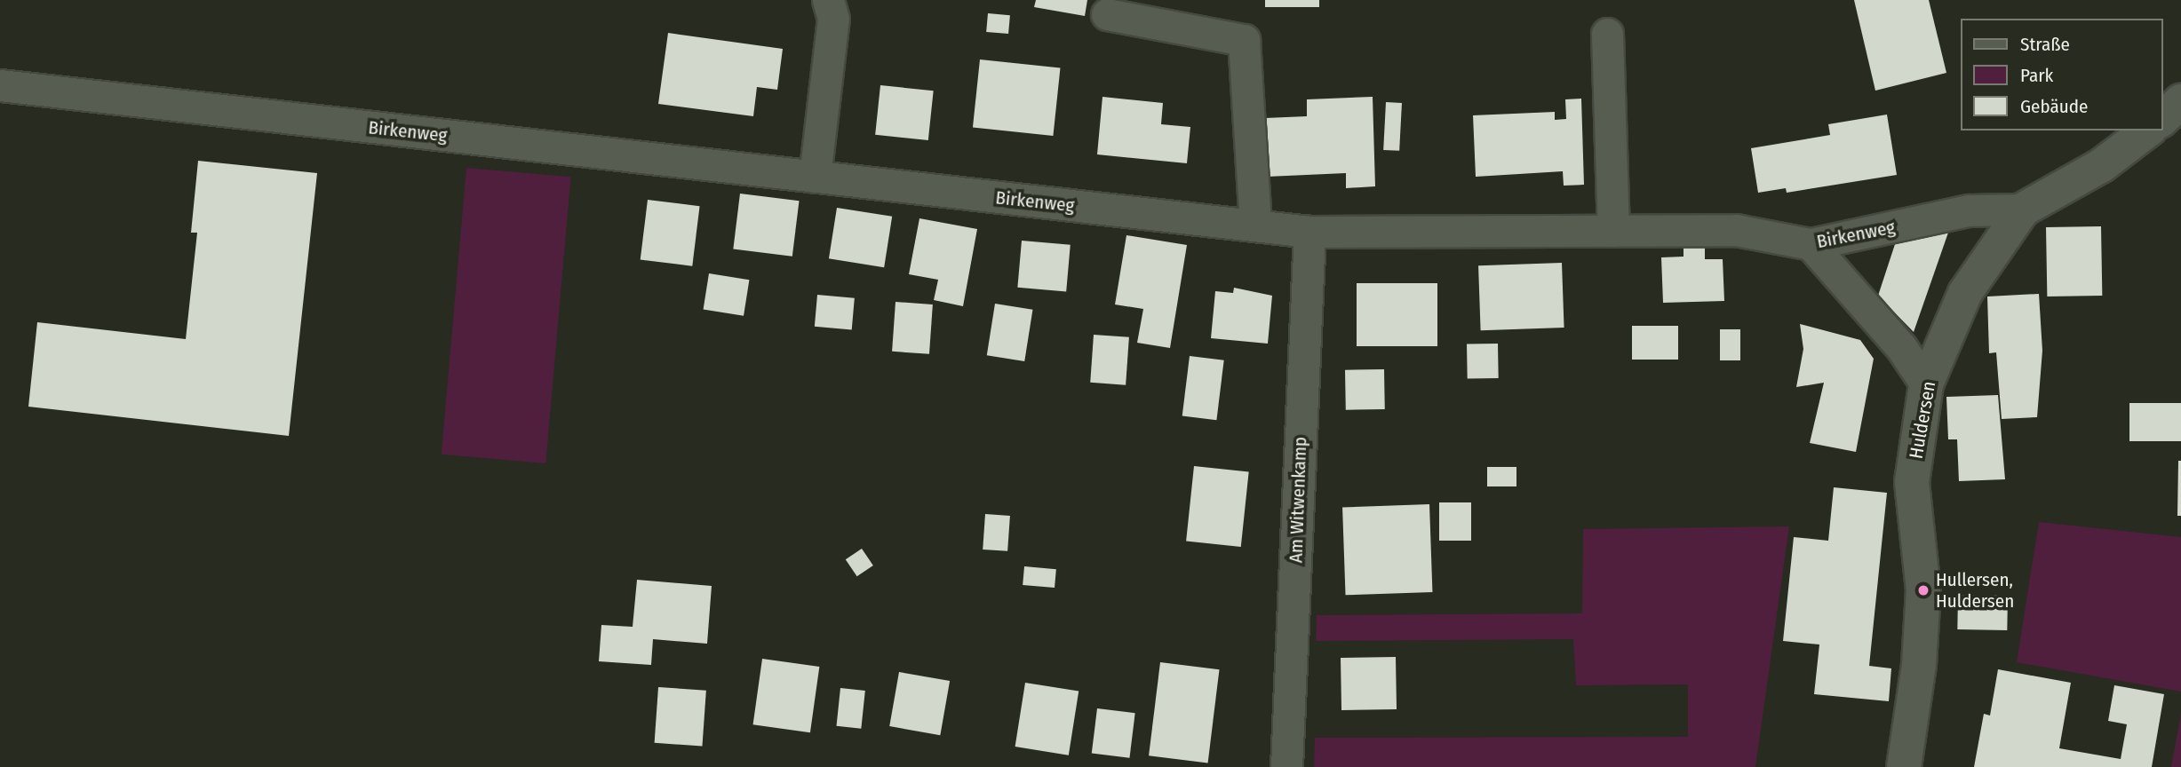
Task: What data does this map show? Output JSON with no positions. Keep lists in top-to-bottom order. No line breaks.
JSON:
{"streets":{"street":["Birkenweg","Huldersen","Am Witwenkamp"]},"crossings":[["Birkenweg","Huldersen"],["Birkenweg","Am Witwenkamp"]],"places":["Hullersen, Huldersen"],"legend":["Straße","Park","Gebäude"]}
